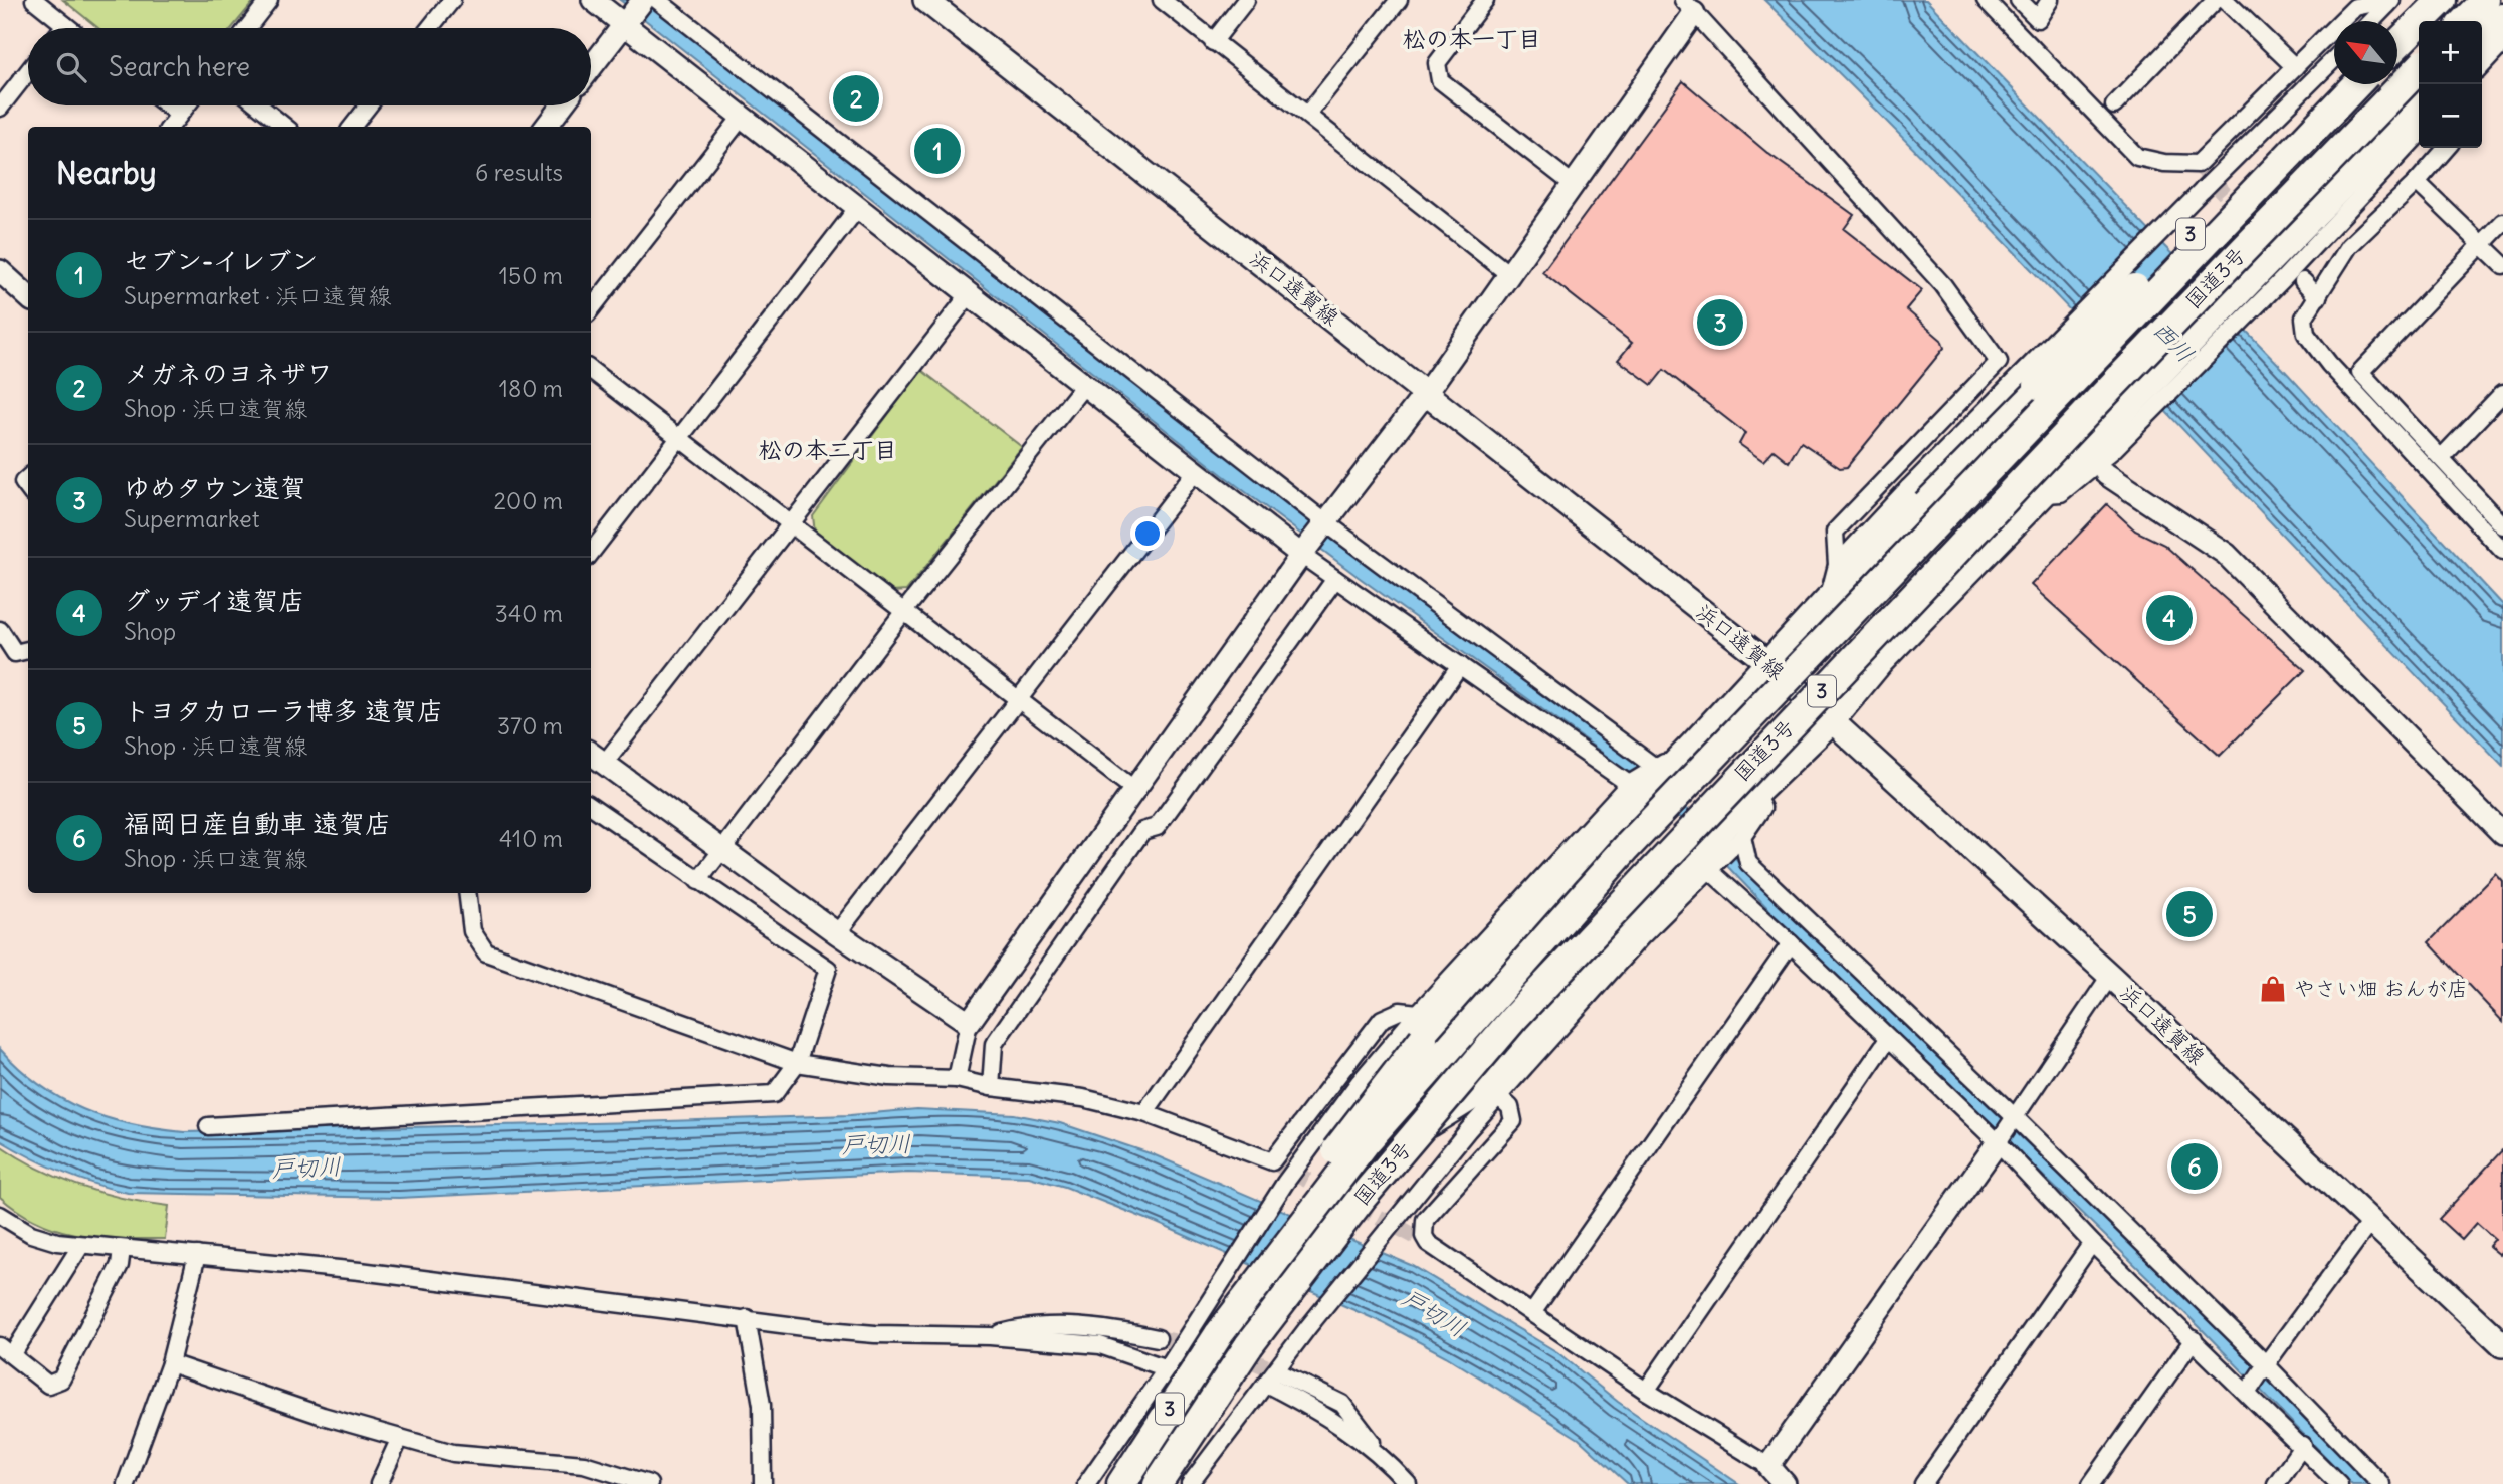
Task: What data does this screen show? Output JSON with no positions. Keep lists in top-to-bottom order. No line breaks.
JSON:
{"streets":{"highway":["3","国道3号"],"main road":["浜口遠賀線"]},"districts":["松の本一丁目","松の本二丁目"],"water":["西川","戸切川"],"places":{"shop":["やさい畑 おんが店"]},"north":"top left","page":{"map_buttons":["+","−"],"search":"Search here","pins":["2","1","3","4","5","6"],"heading":["Nearby","6 results"],"list":[{"mark":"1","name":"セブン-イレブン","note":"Supermarket · 浜口遠賀線","value":"150 m"},{"mark":"2","name":"メガネのヨネザワ","note":"Shop · 浜口遠賀線","value":"180 m"},{"mark":"3","name":"ゆめタウン遠賀","note":"Supermarket","value":"200 m"},{"mark":"4","name":"グッデイ遠賀店","note":"Shop","value":"340 m"},{"mark":"5","name":"トヨタカローラ博多 遠賀店","note":"Shop · 浜口遠賀線","value":"370 m"},{"mark":"6","name":"福岡日産自動車 遠賀店","note":"Shop · 浜口遠賀線","value":"410 m"}]}}
